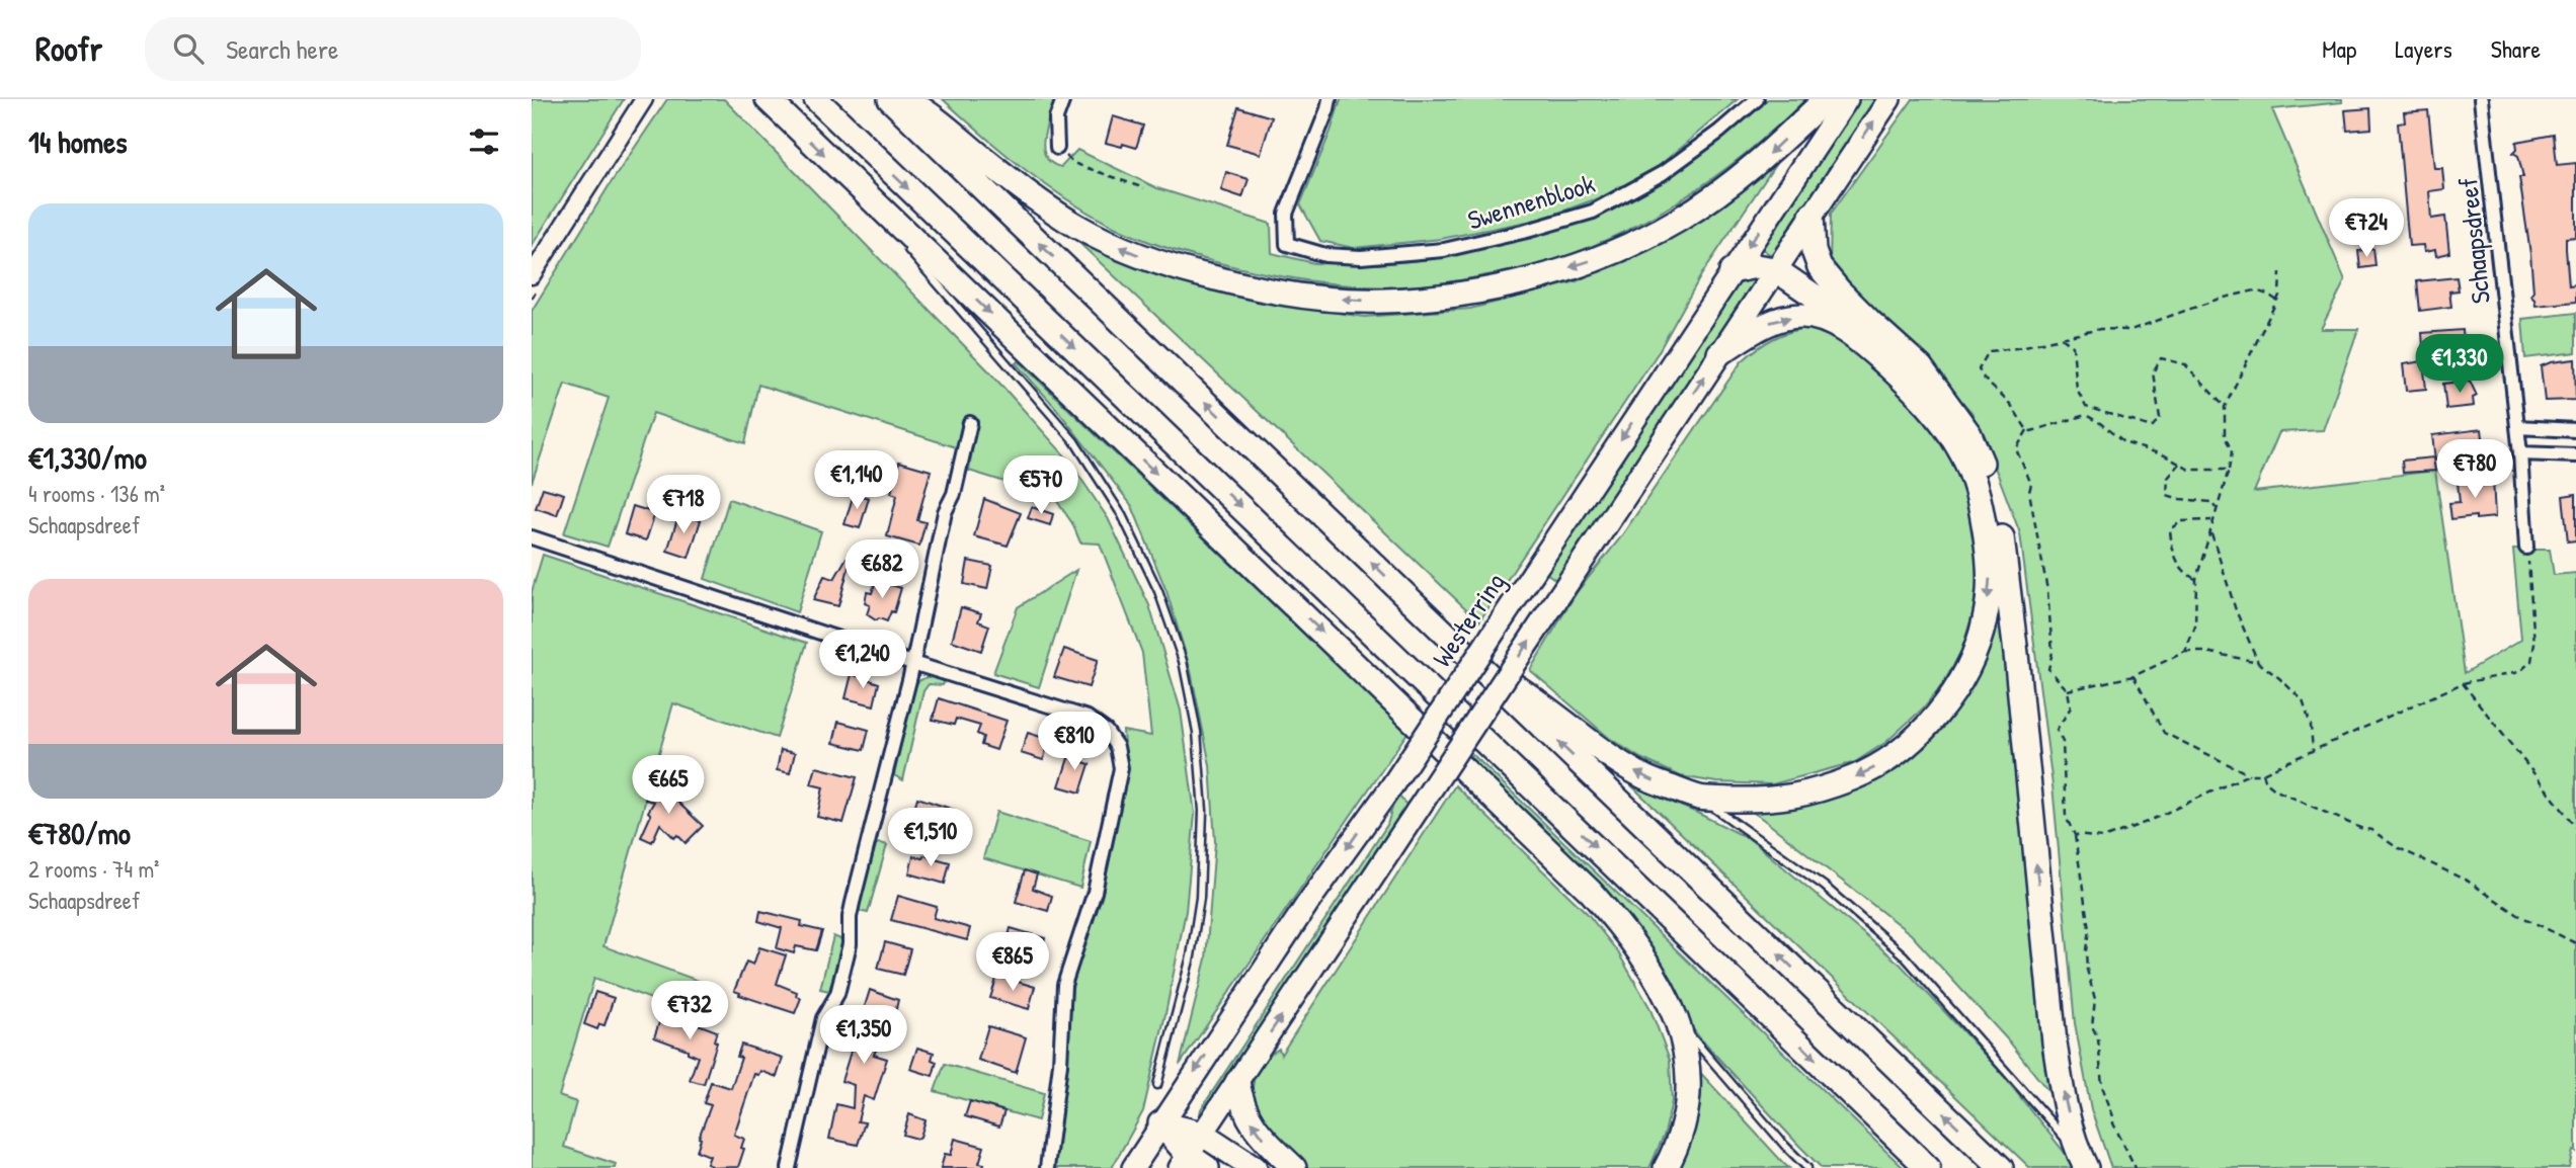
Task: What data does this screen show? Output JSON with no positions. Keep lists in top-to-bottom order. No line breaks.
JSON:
{"streets":{"highway":["Westerring"],"street":["Swennenblook","Schaapsdreef"]},"page":{"header":"Roofr","search":"Search here","nav":["Map","Layers","Share"],"heading":"14 homes","list":[{"name":"€1,330/mo","note":"4 rooms · 136 m² · Schaapsdreef"},{"name":"€780/mo","note":"2 rooms · 74 m² · Schaapsdreef"}],"price":["€724","€1,330","€780","€1,140","€570","€718","€682","€1,240","€810","€665","€1,510","€865","€732","€1,350"]}}
